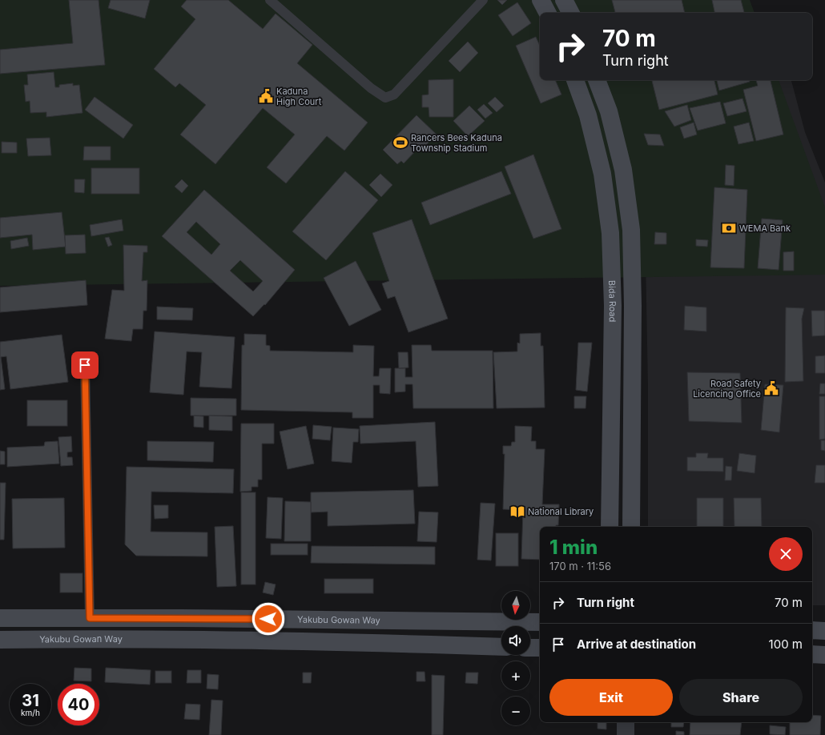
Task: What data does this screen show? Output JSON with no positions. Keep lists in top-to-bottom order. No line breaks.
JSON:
{"streets":{"street":["Bida Road","Yakubu Gowan Way"]},"places":{"public building":["Kaduna High Court","Road Safety Licencing Office"],"sports":["Rancers Bees Kaduna Township Stadium"],"bank":["WEMA Bank"],"library":["National Library"]},"north":"bottom","page":{"turn":["70 m","Turn right"],"heading":["1 min","170 m · 11:56"],"list":[{"name":"Turn right","value":"70 m"},{"name":"Arrive at destination","value":"100 m"}],"map_buttons":["+","−"],"buttons":["Exit","Share"],"speed":"31 km/h","limit":"40"}}
